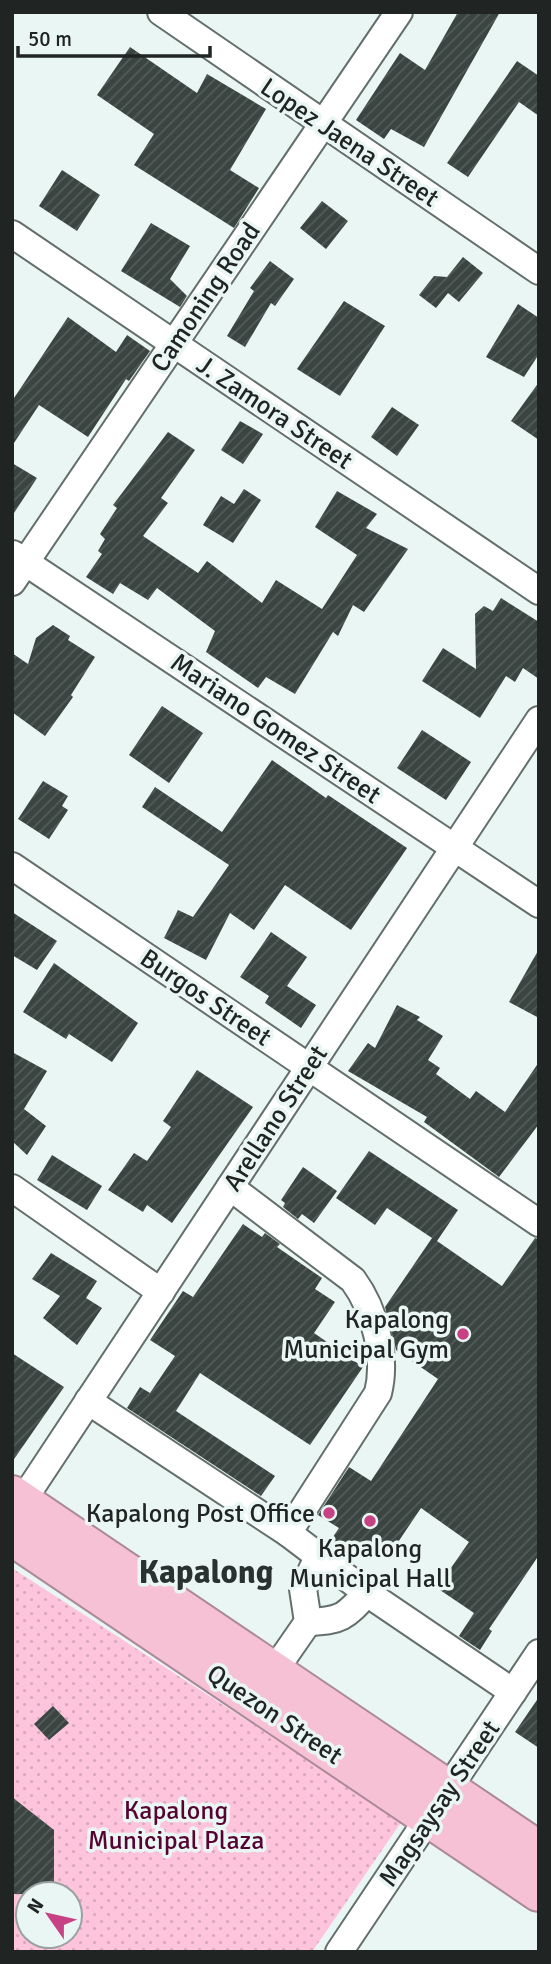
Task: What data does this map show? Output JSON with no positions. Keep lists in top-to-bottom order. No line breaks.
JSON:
{"streets":{"highway":["Quezon Street"],"street":["Lopez Jaena Street","Camoning Road","J. Zamora Street","Mariano Gomez Street","Burgos Street","Arellano Street","Magsaysay Street"]},"crossings":[["Lopez Jaena Street","Camoning Road"],["Camoning Road","J. Zamora Street"],["Camoning Road","Mariano Gomez Street"],["Mariano Gomez Street","Arellano Street"],["Burgos Street","Arellano Street"],["Arellano Street","Quezon Street"],["Quezon Street","Magsaysay Street"]],"districts":["Kapalong"],"parks":["Kapalong Municipal Plaza"],"places":["Kapalong Municipal Gym","Kapalong Post Office","Kapalong Municipal Hall"],"scale_bar":"50 m","north":"top left"}
